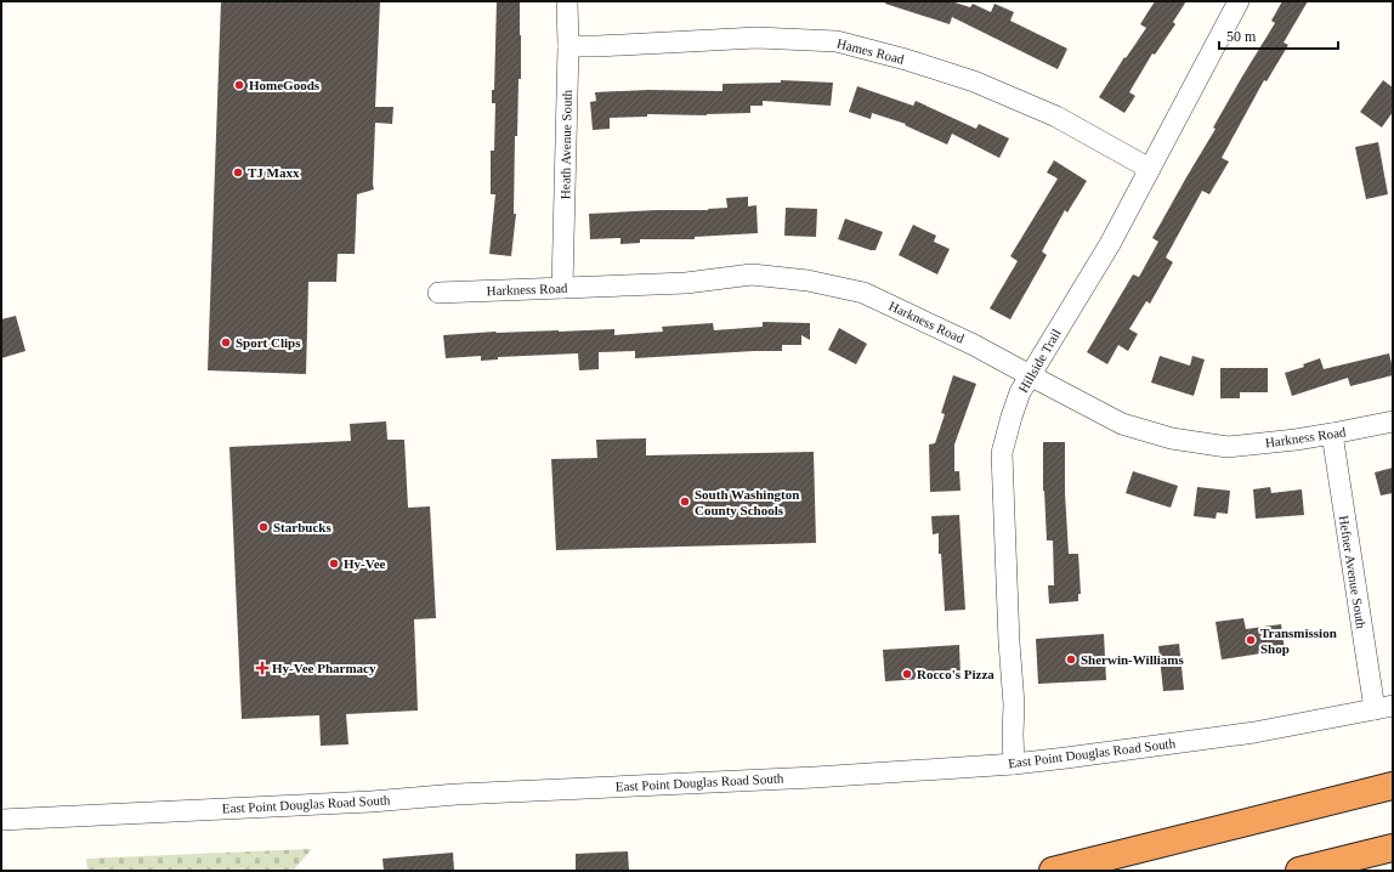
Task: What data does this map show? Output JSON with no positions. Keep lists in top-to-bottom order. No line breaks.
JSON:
{"streets":{"street":["Hames Road","Heath Avenue South","Harkness Road","Hillside Trail","Hefner Avenue South","East Point Douglas Road South"]},"crossings":[["Hames Road","Heath Avenue South"],["Hames Road","Hillside Trail"],["Heath Avenue South","Harkness Road"],["Harkness Road","Hillside Trail"],["Harkness Road","Hefner Avenue South"],["Hillside Trail","East Point Douglas Road South"],["Hefner Avenue South","East Point Douglas Road South"]],"places":{"other":["HomeGoods","TJ Maxx","Sport Clips","South Washington County Schools","Starbucks","Hy-Vee","Transmission Shop","Sherwin-Williams","Rocco's Pizza"],"health":["Hy-Vee Pharmacy"]},"scale_bar":"50 m"}
